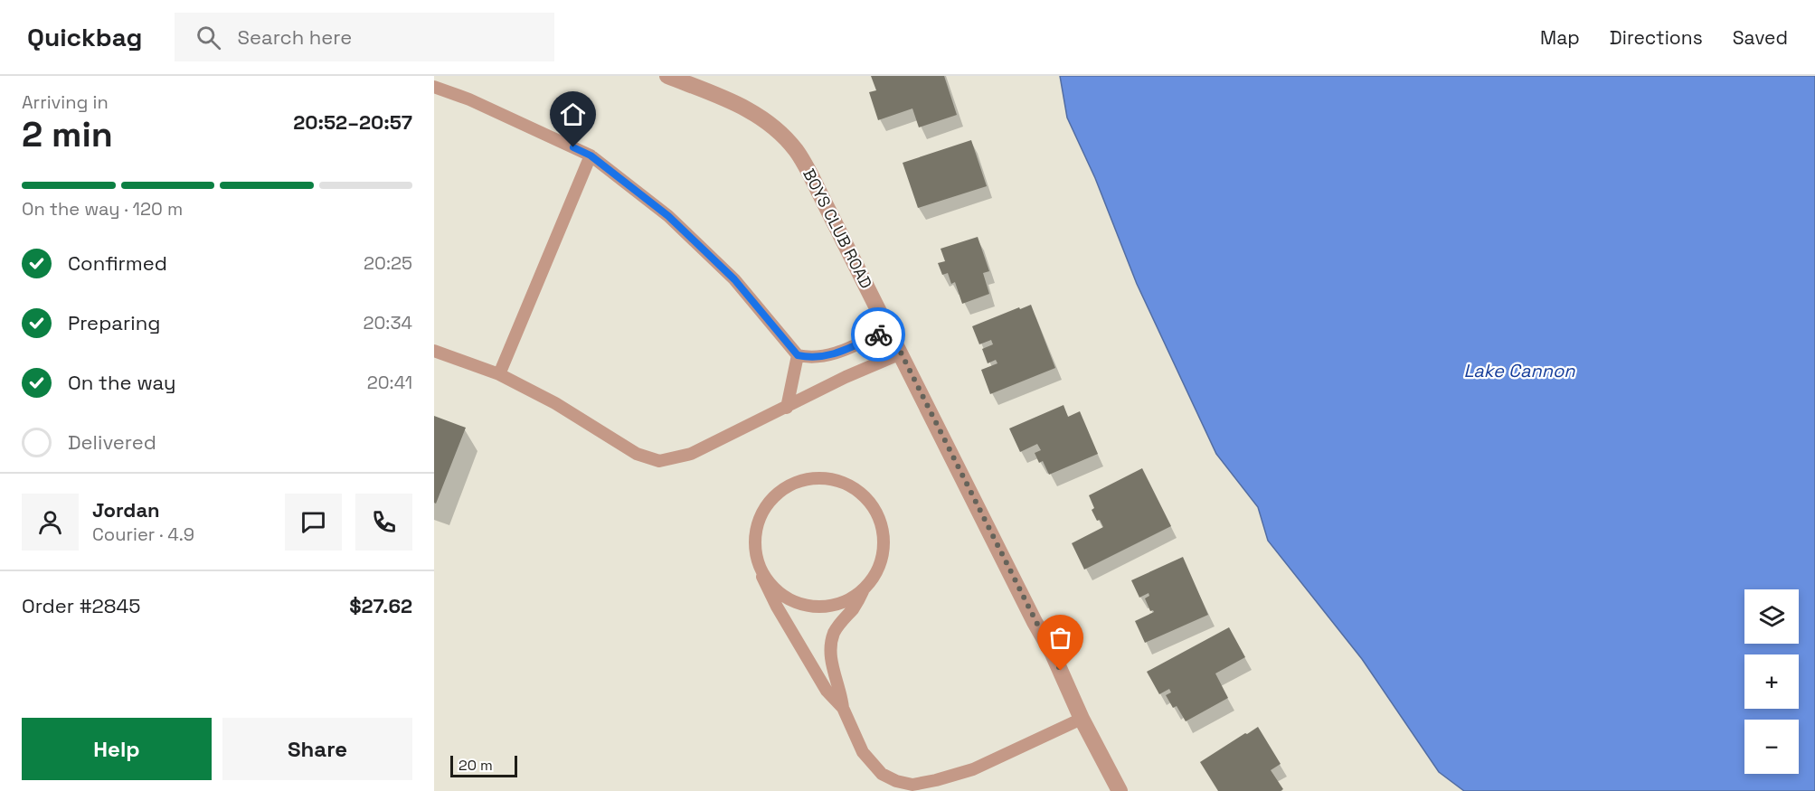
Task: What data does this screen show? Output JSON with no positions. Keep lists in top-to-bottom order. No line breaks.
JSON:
{"streets":{"street":["BOYS CLUB ROAD"]},"water":["Lake Cannon"],"scale_bar":"20 m","page":{"header":"Quickbag","search":"Search here","nav":["Map","Directions","Saved"],"heading":["2 min","Arriving in","20:52–20:57"],"panel":["Jordan","Courier · 4.9","Order #2845","$27.62"],"bar":"On the way · 120 m","list":[["Confirmed","20:25"],["Preparing","20:34"],["On the way","20:41"],"Delivered"],"map_buttons":["+","−"],"buttons":["Help","Share"],"scale":"20 m"}}
